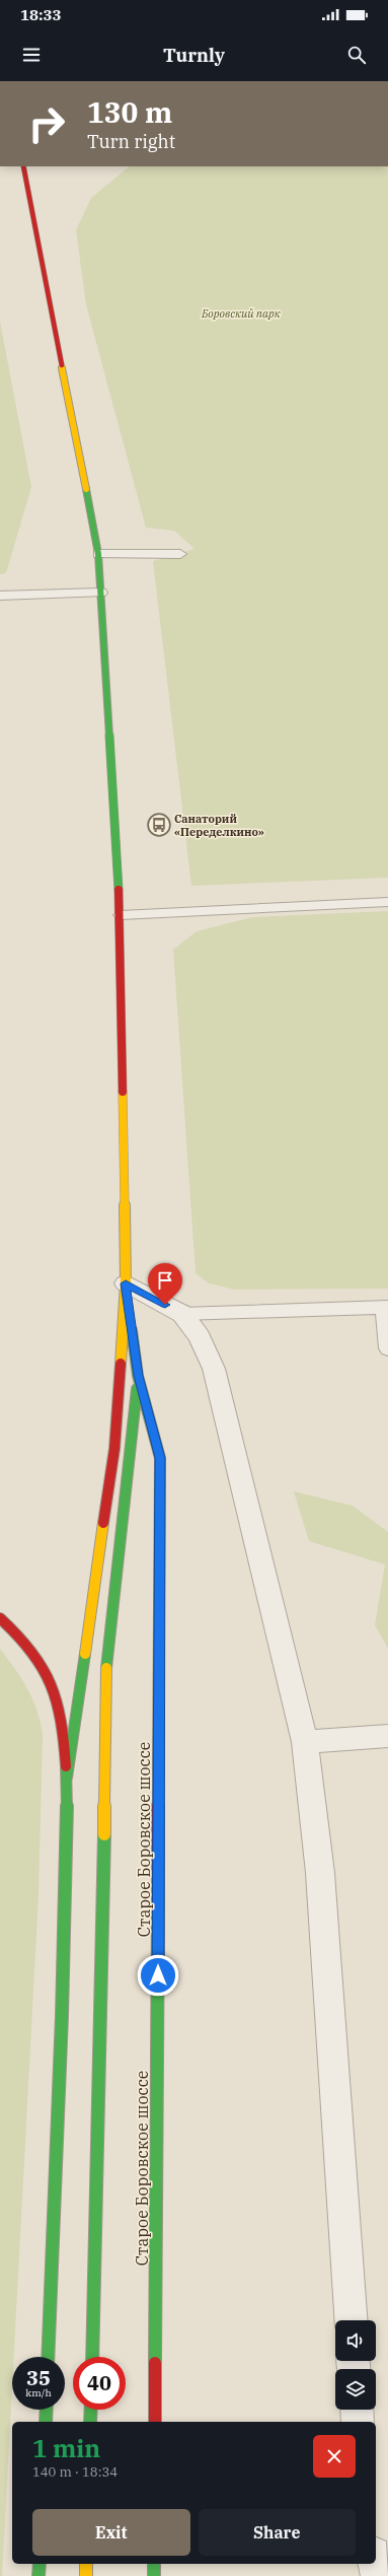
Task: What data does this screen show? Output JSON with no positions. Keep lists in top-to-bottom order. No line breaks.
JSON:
{"streets":{"street":["Старое Боровское шоссе"]},"parks":["Боровский парк"],"places":{"bus stop":["Санаторий «Переделкино»"]},"page":{"status":"18:33","header":"Turnly","turn":["130 m","Turn right"],"speed":"35 km/h","limit":"40","heading":["1 min","140 m · 18:34"],"buttons":["Exit","Share"]}}
